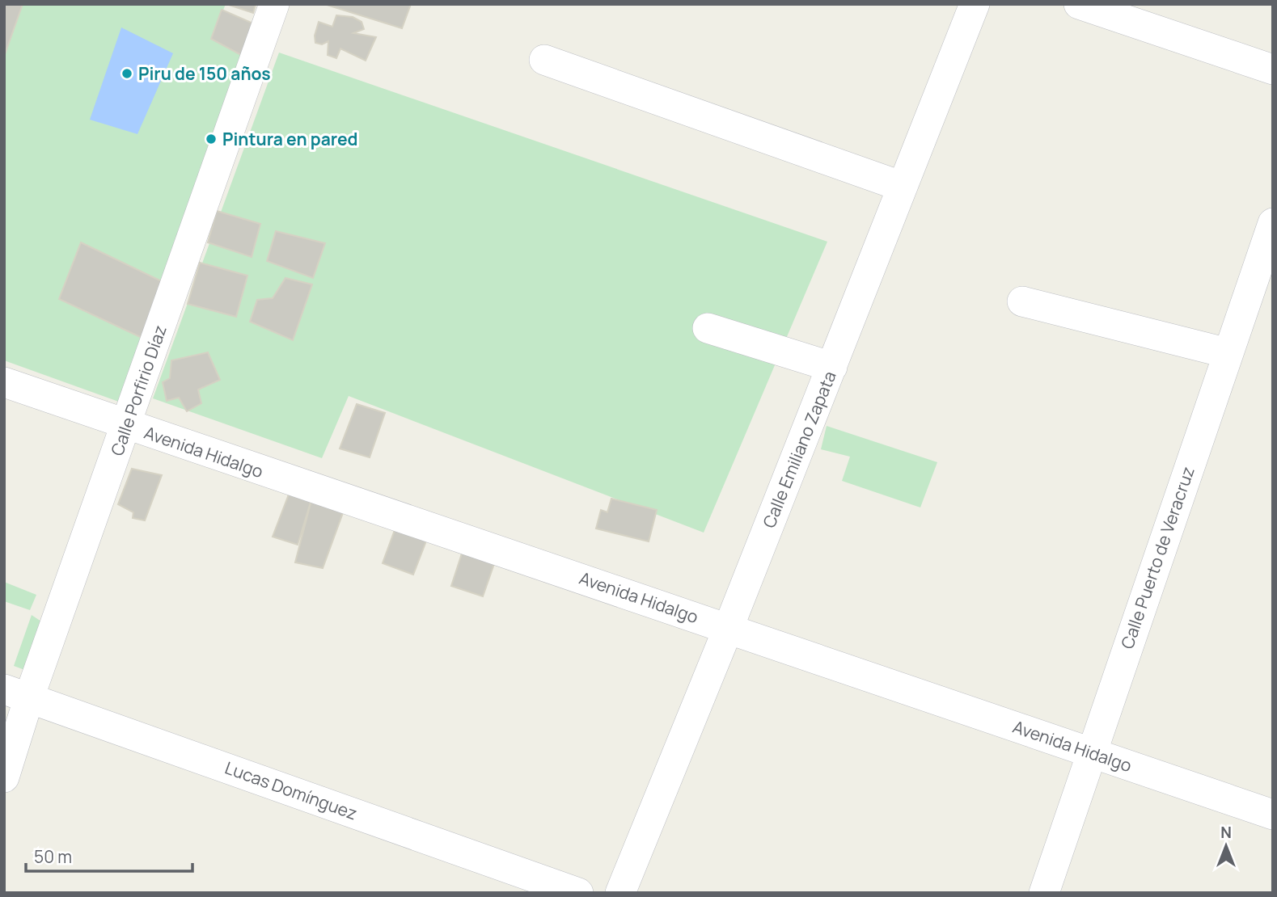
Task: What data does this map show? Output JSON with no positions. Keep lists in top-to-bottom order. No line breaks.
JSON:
{"streets":{"street":["Calle Porfirio Díaz","Calle Emiliano Zapata","Avenida Hidalgo","Calle Puerto de Veracruz","Lucas Domínguez"]},"crossings":[["Calle Porfirio Díaz","Avenida Hidalgo"],["Calle Porfirio Díaz","Lucas Domínguez"],["Calle Emiliano Zapata","Avenida Hidalgo"],["Avenida Hidalgo","Calle Puerto de Veracruz"]],"places":["Piru de 150 años","Pintura en pared"],"scale_bar":"50 m","north":"top"}
